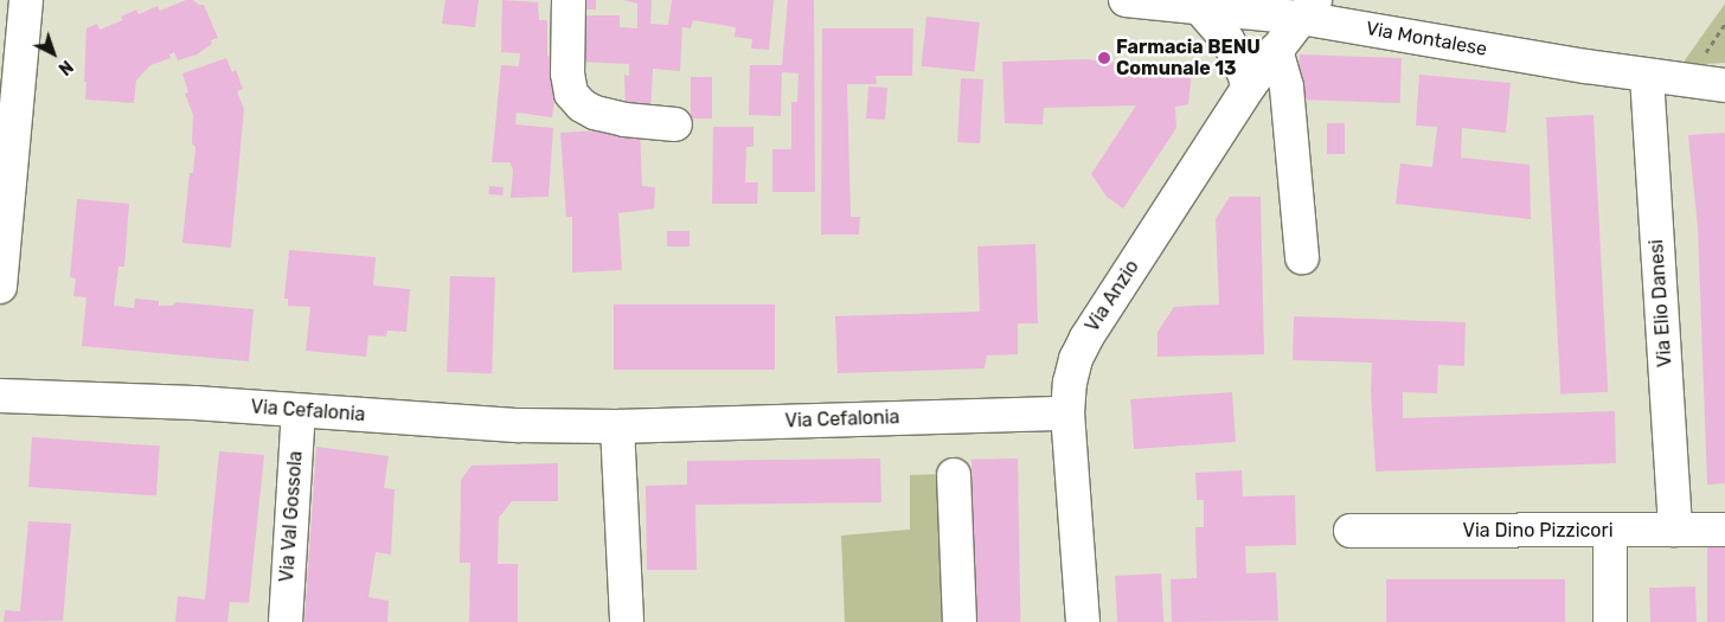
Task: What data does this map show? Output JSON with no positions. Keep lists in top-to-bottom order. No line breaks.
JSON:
{"streets":{"street":["Via Montalese","Via Anzio","Via Elio Danesi","Via Cefalonia","Via Val Gossola","Via Dino Pizzicori"]},"crossings":[["Via Montalese","Via Anzio"],["Via Montalese","Via Elio Danesi"],["Via Anzio","Via Cefalonia"],["Via Elio Danesi","Via Dino Pizzicori"],["Via Cefalonia","Via Val Gossola"]],"places":["Farmacia BENU Comunale 13"],"north":"bottom right"}
